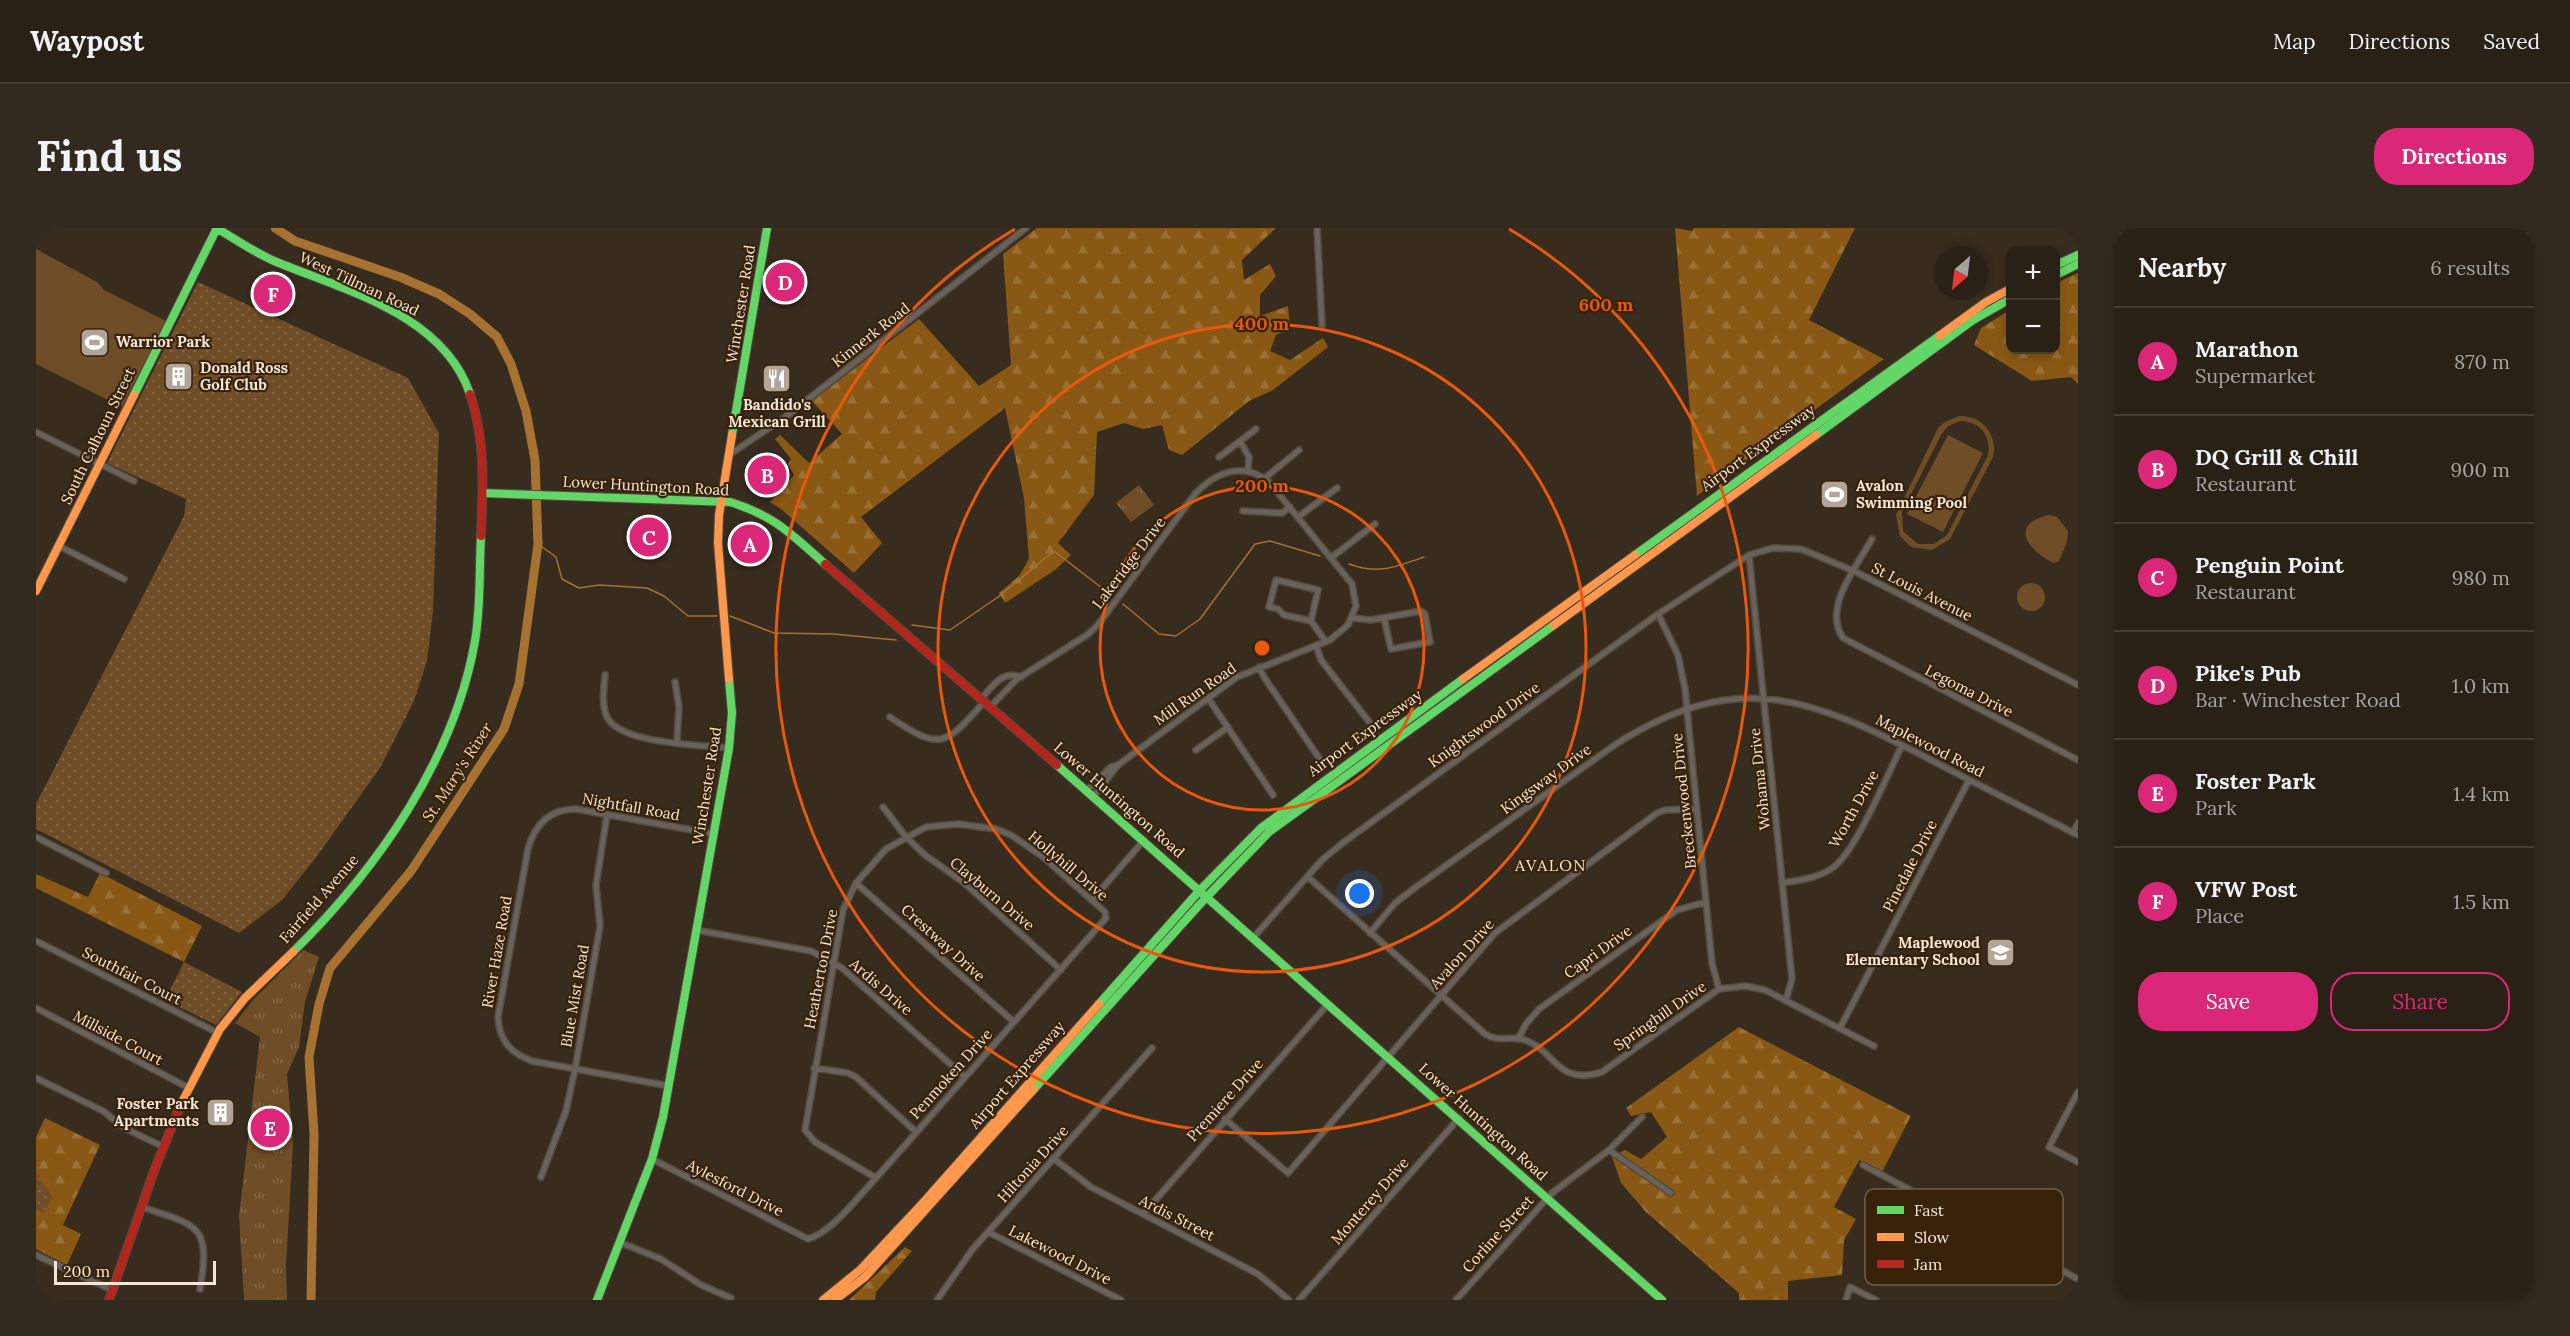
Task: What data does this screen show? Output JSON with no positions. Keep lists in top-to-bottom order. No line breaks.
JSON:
{"streets":{"main road":["West Tillman Road","Winchester Road","South Calhoun Street","Airport Expressway","Lower Huntington Road","Fairfield Avenue"],"street":["Kinnerk Road","Lakeridge Drive","St Louis Avenue","Legoma Drive","Mill Run Road","Knightswood Drive","Maplewood Road","Kingsway Drive","Wohama Drive","Breckenwood Drive","Nightfall Road","Worth Drive","Hollyhill Drive","Pinedale Drive","Clayburn Drive","Crestway Drive","River Haze Road","Capri Drive","Avalon Drive","Heatherton Drive","Southfair Court","Ardis Drive","Blue Mist Road","Springhill Drive","Millside Court","Penmoken Drive","Premiere Drive","Hiltonia Drive","Aylesford Drive","Monterey Drive","Ardis Street","Corline Street","Lakewood Drive"]},"crossings":[["West Tillman Road","South Calhoun Street"],["West Tillman Road","Lower Huntington Road"],["West Tillman Road","Fairfield Avenue"],["Winchester Road","Kinnerk Road"],["Winchester Road","Lower Huntington Road"],["Winchester Road","Nightfall Road"],["Winchester Road","Ardis Drive"],["Winchester Road","Aylesford Drive"],["Airport Expressway","Lower Huntington Road"],["Lower Huntington Road","Lakeridge Drive"],["Lower Huntington Road","Mill Run Road"],["Lower Huntington Road","Knightswood Drive"],["Lower Huntington Road","Fairfield Avenue"],["Lower Huntington Road","Avalon Drive"],["Lower Huntington Road","Premiere Drive"],["Lower Huntington Road","Monterey Drive"],["Lower Huntington Road","Corline Street"],["St Louis Avenue","Legoma Drive"],["St Louis Avenue","Knightswood Drive"],["St Louis Avenue","Wohama Drive"],["Knightswood Drive","Wohama Drive"],["Knightswood Drive","Breckenwood Drive"],["Maplewood Road","Kingsway Drive"],["Maplewood Road","Wohama Drive"],["Maplewood Road","Worth Drive"],["Maplewood Road","Pinedale Drive"],["Kingsway Drive","Wohama Drive"],["Kingsway Drive","Breckenwood Drive"],["Wohama Drive","Worth Drive"],["Wohama Drive","Springhill Drive"],["Breckenwood Drive","Capri Drive"],["Breckenwood Drive","Avalon Drive"],["Breckenwood Drive","Springhill Drive"],["Nightfall Road","River Haze Road"],["Nightfall Road","Blue Mist Road"],["Hollyhill Drive","Clayburn Drive"],["Hollyhill Drive","Heatherton Drive"],["Hollyhill Drive","Penmoken Drive"],["Pinedale Drive","Springhill Drive"],["Clayburn Drive","Heatherton Drive"],["Clayburn Drive","Penmoken Drive"],["Fairfield Avenue","Southfair Court"],["Fairfield Avenue","Millside Court"],["Crestway Drive","Heatherton Drive"],["Crestway Drive","Penmoken Drive"],["River Haze Road","Blue Mist Road"],["Capri Drive","Springhill Drive"],["Avalon Drive","Premiere Drive"],["Heatherton Drive","Ardis Drive"],["Heatherton Drive","Penmoken Drive"],["Ardis Drive","Penmoken Drive"],["Penmoken Drive","Aylesford Drive"],["Premiere Drive","Ardis Street"],["Hiltonia Drive","Ardis Street"],["Hiltonia Drive","Lakewood Drive"]],"districts":["AVALON"],"water":["St. Mary's River"],"places":{"sports":["Warrior Park","Avalon Swimming Pool"],"building":["Donald Ross Golf Club","Foster Park Apartments"],"restaurant":["Bandido's Mexican Grill"],"school or university":["Maplewood Elementary School"]},"legend":["Fast","Slow","Jam"],"scale_bar":"200 m","north":"bottom left","page":{"header":"Waypost","nav":["Map","Directions","Saved"],"buttons":["Directions",["Save","Share"]],"title":"Find us","heading":["Nearby","6 results"],"map_buttons":["+","−"],"pins":["D","F","B","C","A","E"],"list":[{"mark":"A","name":"Marathon","note":"Supermarket","value":"870 m"},{"mark":"B","name":"DQ Grill & Chill","note":"Restaurant","value":"900 m"},{"mark":"C","name":"Penguin Point","note":"Restaurant","value":"980 m"},{"mark":"D","name":"Pike's Pub","note":"Bar · Winchester Road","value":"1.0 km"},{"mark":"E","name":"Foster Park","note":"Park","value":"1.4 km"},{"mark":"F","name":"VFW Post","note":"Place","value":"1.5 km"}],"scale":"200 m"},"rings":["600 m","400 m","200 m"]}
